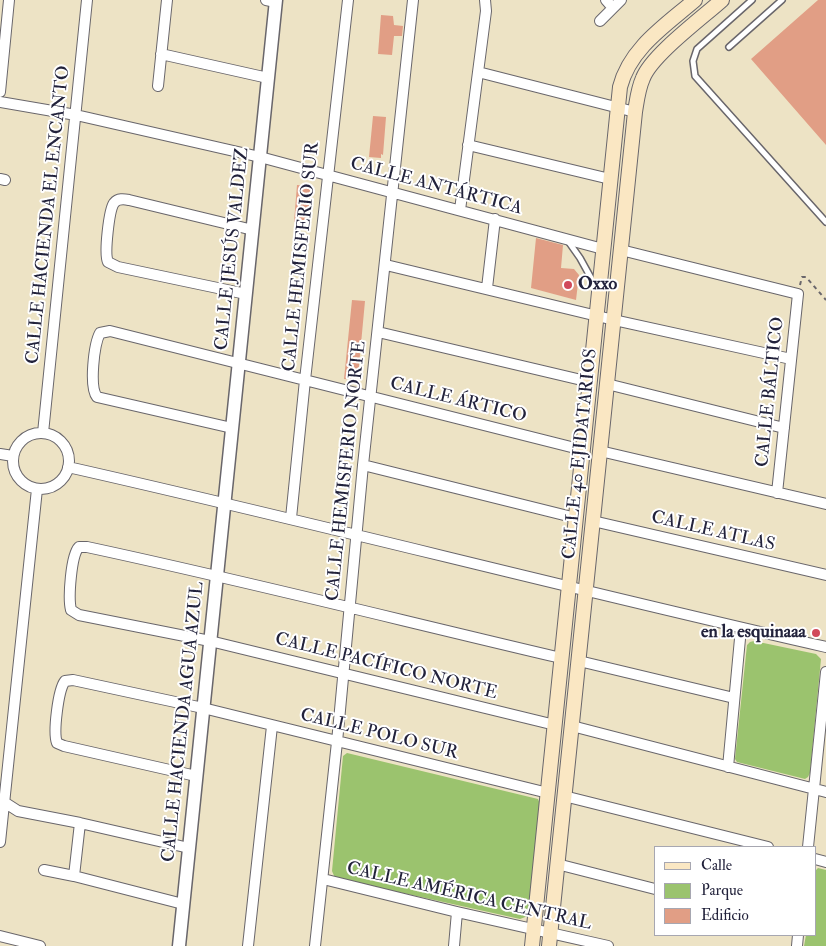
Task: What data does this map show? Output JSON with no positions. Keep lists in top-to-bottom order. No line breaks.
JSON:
{"streets":{"main road":["CALLE 40 EJIDATARIOS"],"street":["CALLE ANTÁRTICA","CALLE HACIENDA EL ENCANTO","CALLE JESÚS VALDEZ","CALLE HEMISFERIO SUR","CALLE BÁLTICO","CALLE ÁRTICO","CALLE HEMISFERIO NORTE","CALLE ATLAS","CALLE PACÍFICO NORTE","CALLE HACIENDA AGUA AZUL","CALLE POLO SUR","CALLE AMÉRICA CENTRAL"]},"crossings":[["CALLE ANTÁRTICA","CALLE HACIENDA EL ENCANTO"],["CALLE ANTÁRTICA","CALLE JESÚS VALDEZ"],["CALLE ANTÁRTICA","CALLE HEMISFERIO SUR"],["CALLE ANTÁRTICA","CALLE 40 EJIDATARIOS"],["CALLE ANTÁRTICA","CALLE HEMISFERIO NORTE"],["CALLE JESÚS VALDEZ","CALLE ÁRTICO"],["CALLE JESÚS VALDEZ","CALLE HACIENDA AGUA AZUL"],["CALLE HEMISFERIO SUR","CALLE ÁRTICO"],["CALLE ÁRTICO","CALLE 40 EJIDATARIOS"],["CALLE ÁRTICO","CALLE HEMISFERIO NORTE"],["CALLE 40 EJIDATARIOS","CALLE ATLAS"],["CALLE 40 EJIDATARIOS","CALLE PACÍFICO NORTE"],["CALLE 40 EJIDATARIOS","CALLE POLO SUR"],["CALLE 40 EJIDATARIOS","CALLE AMÉRICA CENTRAL"],["CALLE HEMISFERIO NORTE","CALLE PACÍFICO NORTE"],["CALLE HEMISFERIO NORTE","CALLE POLO SUR"],["CALLE HEMISFERIO NORTE","CALLE AMÉRICA CENTRAL"],["CALLE PACÍFICO NORTE","CALLE HACIENDA AGUA AZUL"],["CALLE HACIENDA AGUA AZUL","CALLE POLO SUR"]],"places":["Oxxo","en la esquinaaa"],"legend":["Calle","Parque","Edificio"]}
